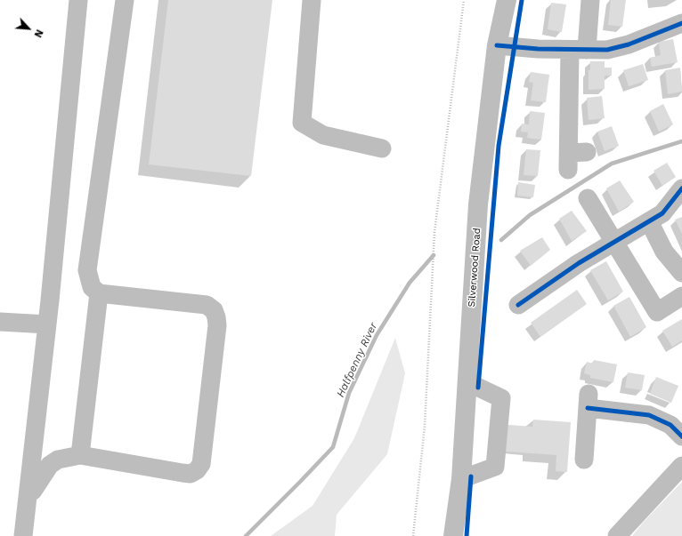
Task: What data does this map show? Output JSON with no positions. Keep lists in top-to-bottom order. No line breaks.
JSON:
{"streets":{"main road":["Silverwood Road"]},"water":["Halfpenny River"],"north":"bottom right"}
